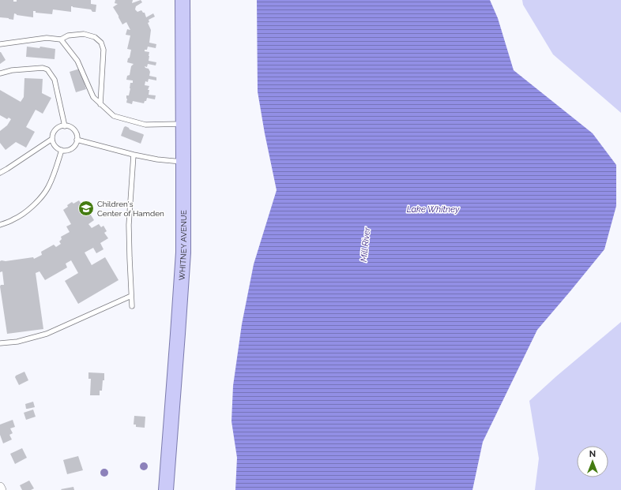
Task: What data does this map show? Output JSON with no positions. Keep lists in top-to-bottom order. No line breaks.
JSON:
{"streets":{"main road":["WHITNEY AVENUE"]},"water":["Lake Whitney","Mill River"],"places":{"school or university":["Children's Center of Hamden"]},"north":"top"}
